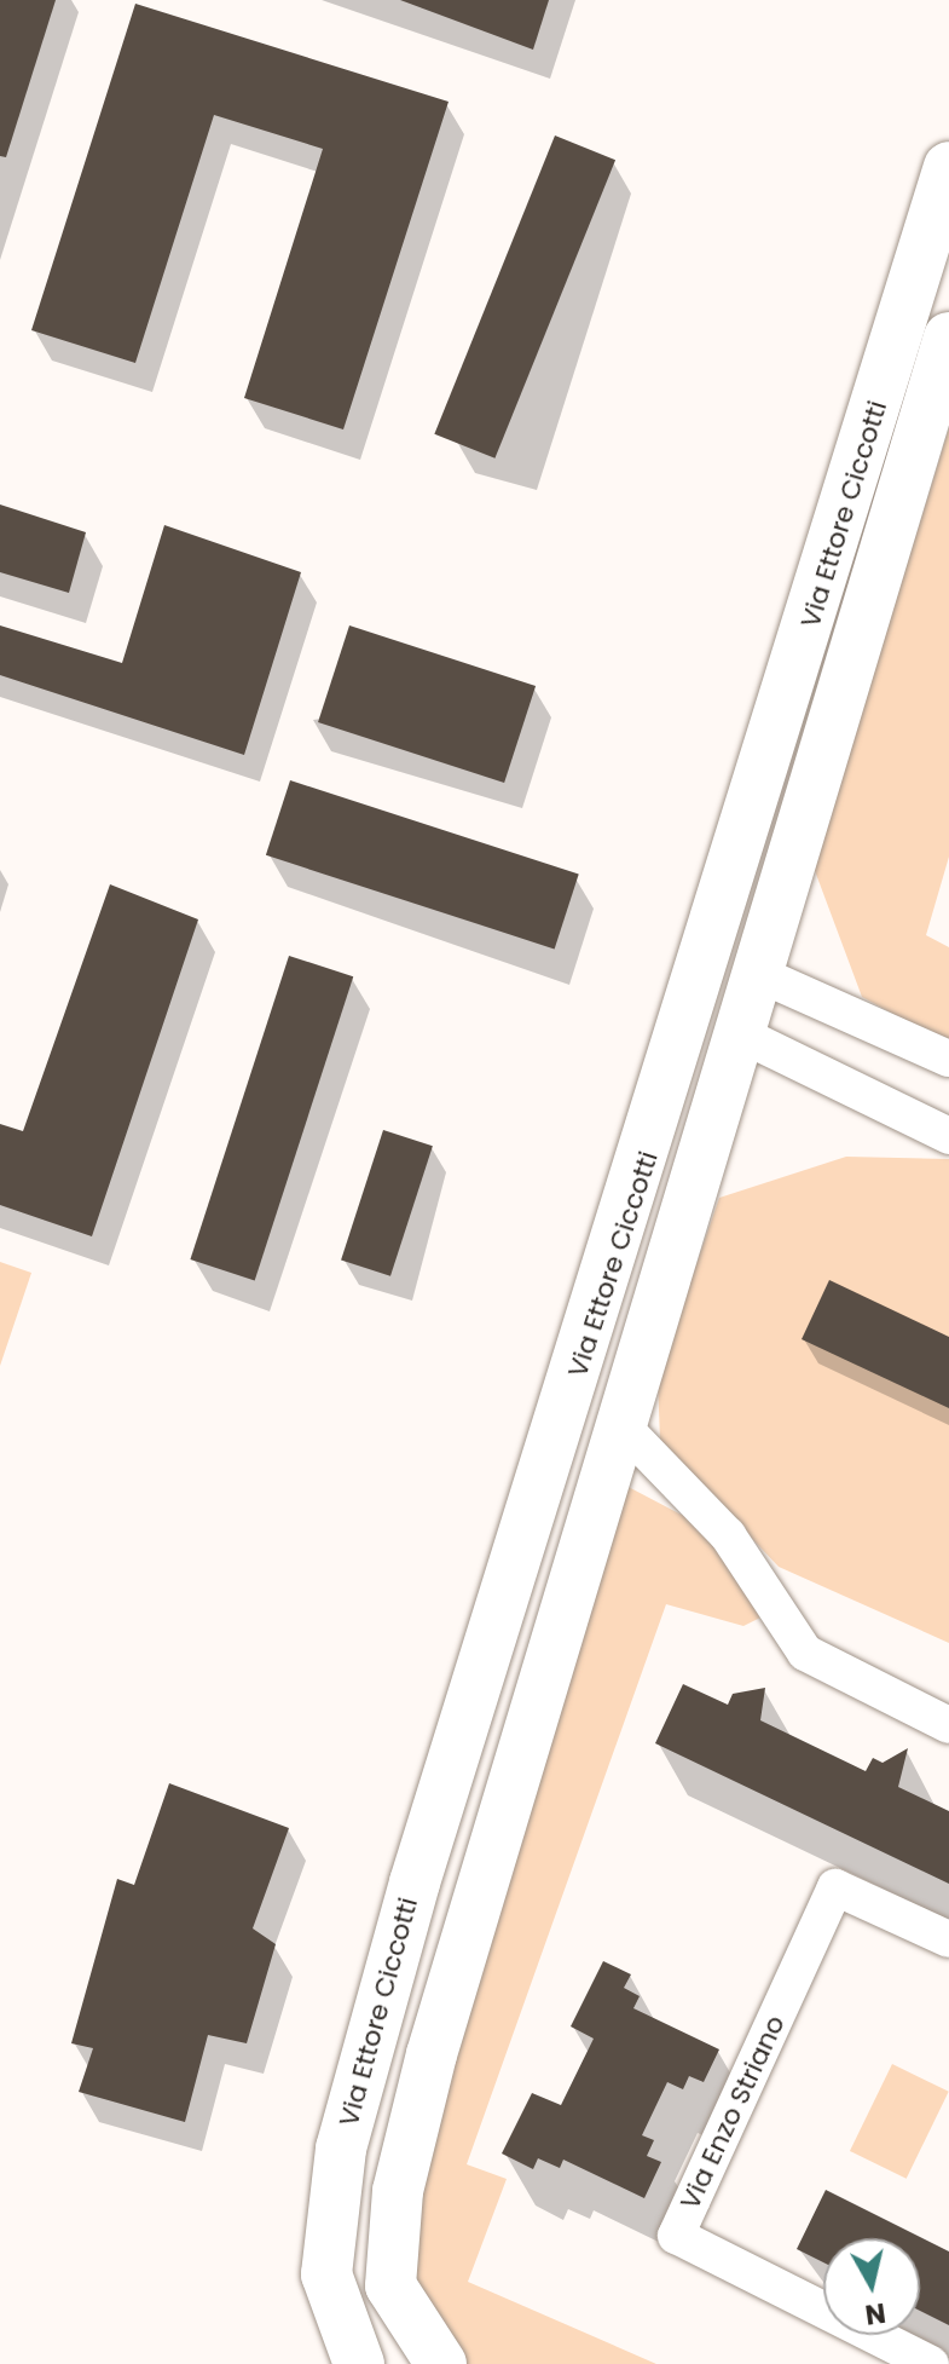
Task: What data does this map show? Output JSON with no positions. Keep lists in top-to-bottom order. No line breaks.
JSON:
{"streets":{"street":["Via Ettore Ciccotti","Via Enzo Striano"]},"north":"bottom"}
